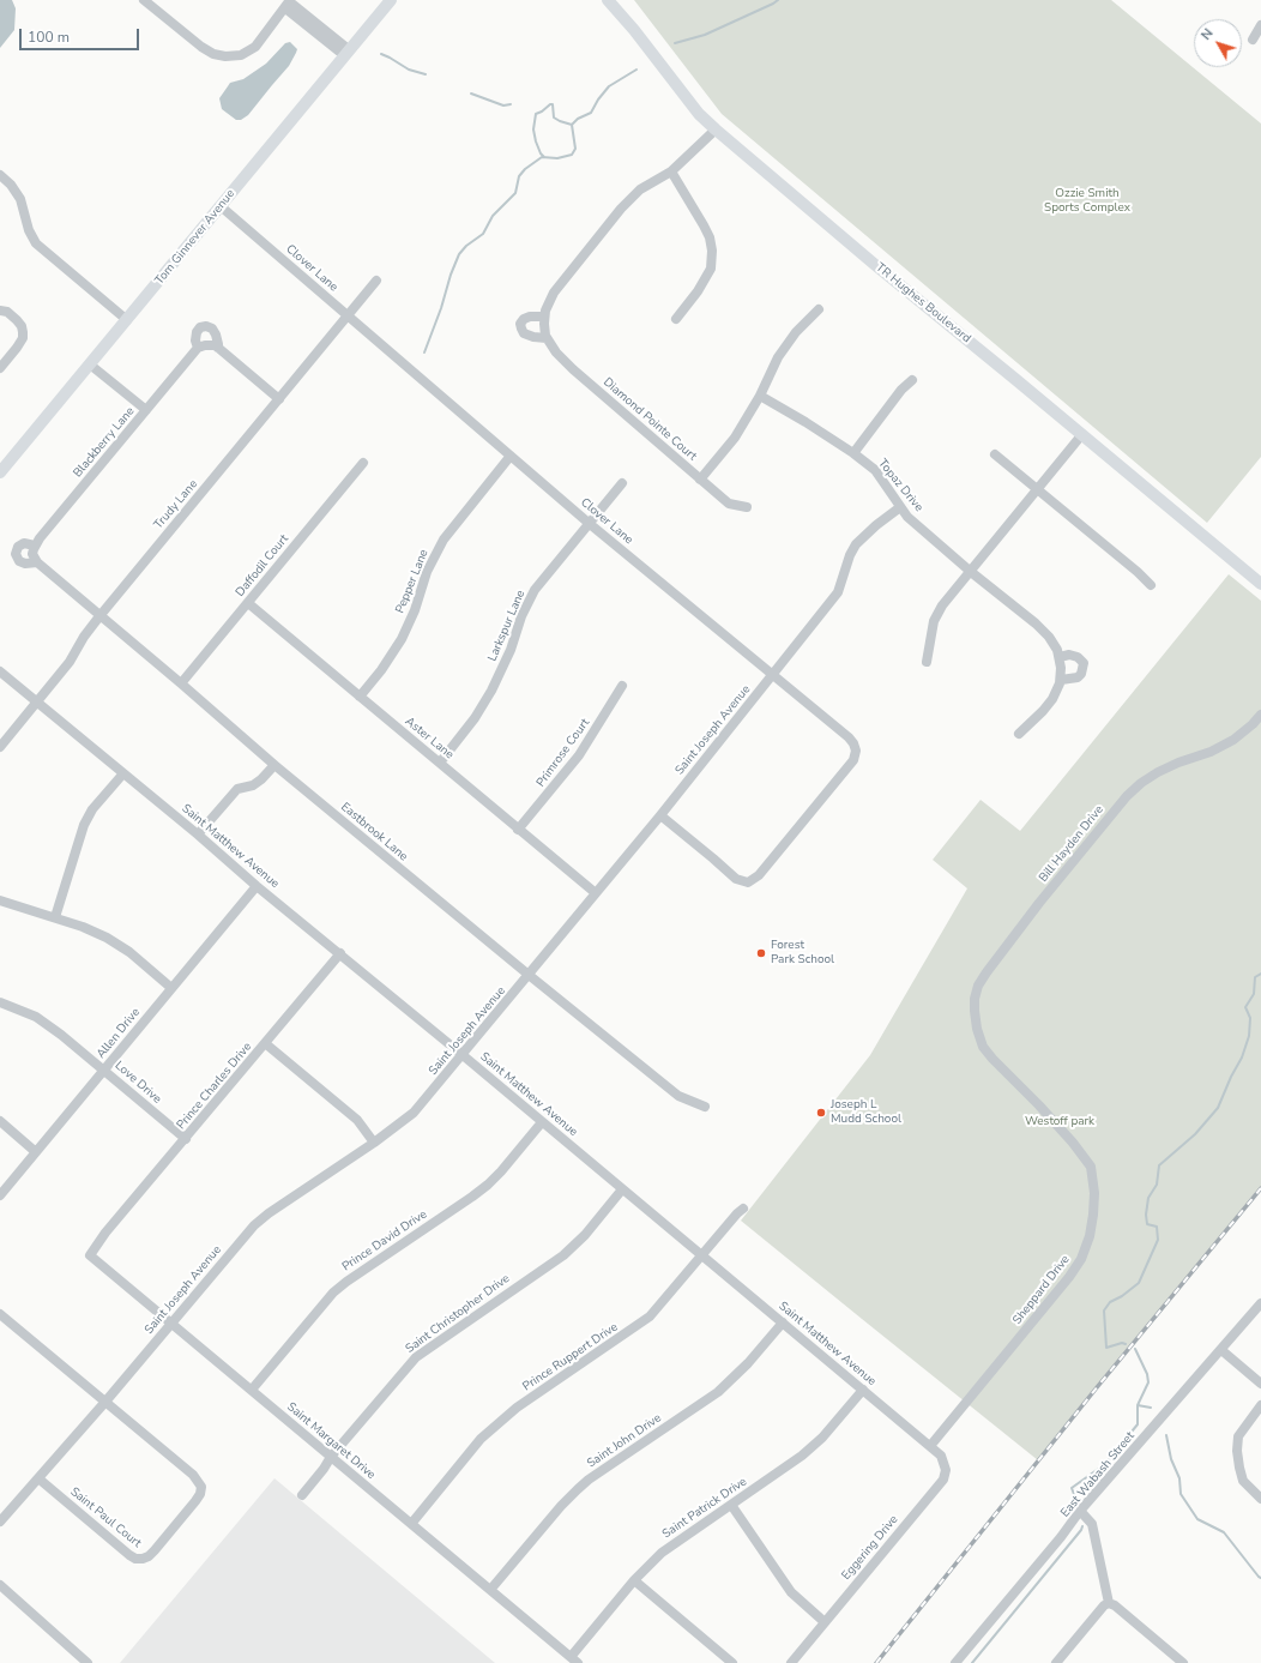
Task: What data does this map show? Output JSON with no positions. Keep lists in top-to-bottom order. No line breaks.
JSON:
{"streets":{"main road":["Tom Ginnever Avenue","TR Hughes Boulevard"],"street":["Clover Lane","Diamond Pointe Court","Blackberry Lane","Topaz Drive","Trudy Lane","Daffodil Court","Pepper Lane","Larkspur Lane","Saint Joseph Avenue","Aster Lane","Primrose Court","Eastbrook Lane","Bill Hayden Drive","Saint Matthew Avenue","Allen Drive","Love Drive","Prince Charles Drive","Prince David Drive","Sheppard Drive","Saint Christopher Drive","Prince Ruppert Drive","Saint Margaret Drive","Saint John Drive","East Wabash Street","Saint Patrick Drive","Saint Paul Court","Eggering Drive"]},"crossings":[["Tom Ginnever Avenue","Clover Lane"],["Clover Lane","Trudy Lane"],["Clover Lane","Pepper Lane"],["Clover Lane","Larkspur Lane"],["Clover Lane","Saint Joseph Avenue"],["Blackberry Lane","Eastbrook Lane"],["Topaz Drive","Saint Joseph Avenue"],["Trudy Lane","Eastbrook Lane"],["Trudy Lane","Saint Matthew Avenue"],["Daffodil Court","Aster Lane"],["Daffodil Court","Eastbrook Lane"],["Pepper Lane","Aster Lane"],["Larkspur Lane","Aster Lane"],["Saint Joseph Avenue","Aster Lane"],["Saint Joseph Avenue","Eastbrook Lane"],["Saint Joseph Avenue","Saint Matthew Avenue"],["Saint Joseph Avenue","Saint Margaret Drive"],["Saint Joseph Avenue","Saint Paul Court"],["Aster Lane","Primrose Court"],["Bill Hayden Drive","Sheppard Drive"],["Saint Matthew Avenue","Allen Drive"],["Saint Matthew Avenue","Prince Charles Drive"],["Saint Matthew Avenue","Prince David Drive"],["Saint Matthew Avenue","Sheppard Drive"],["Saint Matthew Avenue","Saint Christopher Drive"],["Saint Matthew Avenue","Prince Ruppert Drive"],["Saint Matthew Avenue","Saint John Drive"],["Saint Matthew Avenue","Saint Patrick Drive"],["Saint Matthew Avenue","Eggering Drive"],["Allen Drive","Love Drive"],["Love Drive","Prince Charles Drive"],["Prince Charles Drive","Saint Margaret Drive"],["Prince David Drive","Saint Margaret Drive"],["Sheppard Drive","Eggering Drive"],["Saint Christopher Drive","Saint Margaret Drive"],["Prince Ruppert Drive","Saint Margaret Drive"],["Saint Margaret Drive","Saint John Drive"],["Saint Margaret Drive","Saint Patrick Drive"]],"parks":["Ozzie Smith Sports Complex","Westoff park"],"places":["Forest Park School","Joseph L Mudd School"],"scale_bar":"100 m","north":"top left"}
